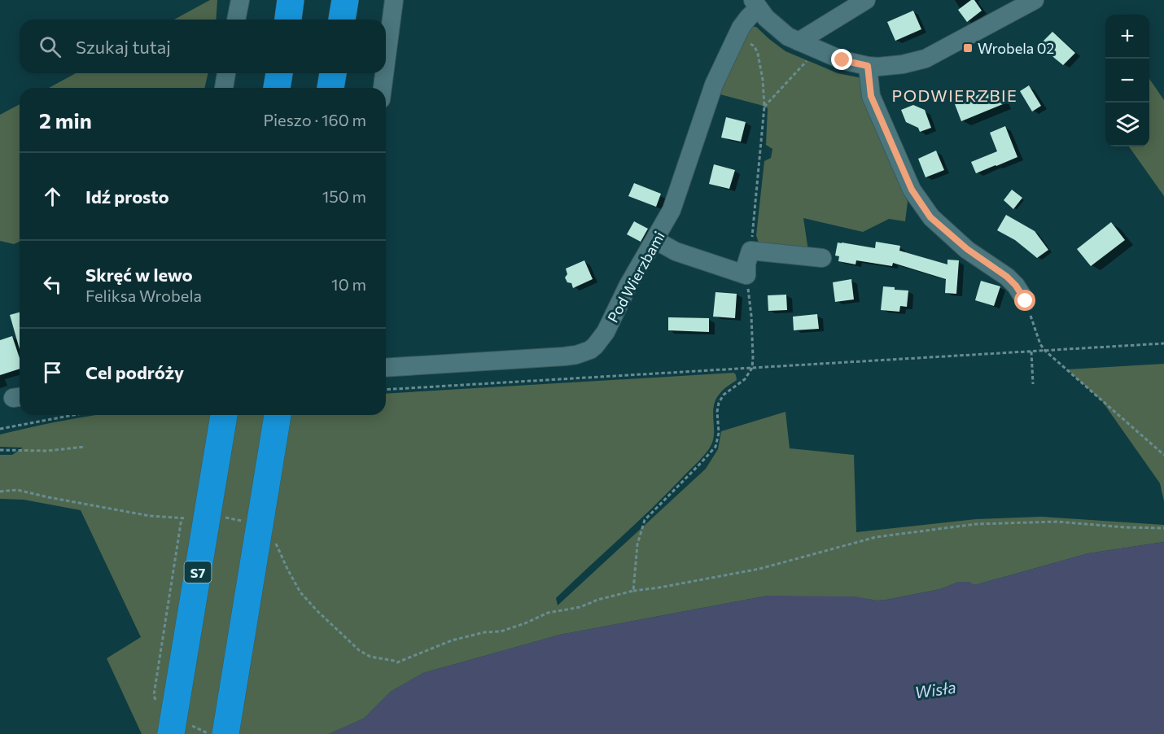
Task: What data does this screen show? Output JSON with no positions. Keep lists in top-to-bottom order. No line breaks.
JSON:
{"streets":{"highway":["S7"],"street":["Pod Wierzbami"]},"districts":["PODWIERZBIE"],"water":["Wisła"],"places":{"transit":["Wrobela 02"]},"page":{"map_buttons":["+","−"],"search":"Szukaj tutaj","heading":["2 min","Pieszo · 160 m"],"list":[["Idź prosto","150 m"],["Skręć w lewo","Feliksa Wrobela","10 m"],"Cel podróży"]}}
